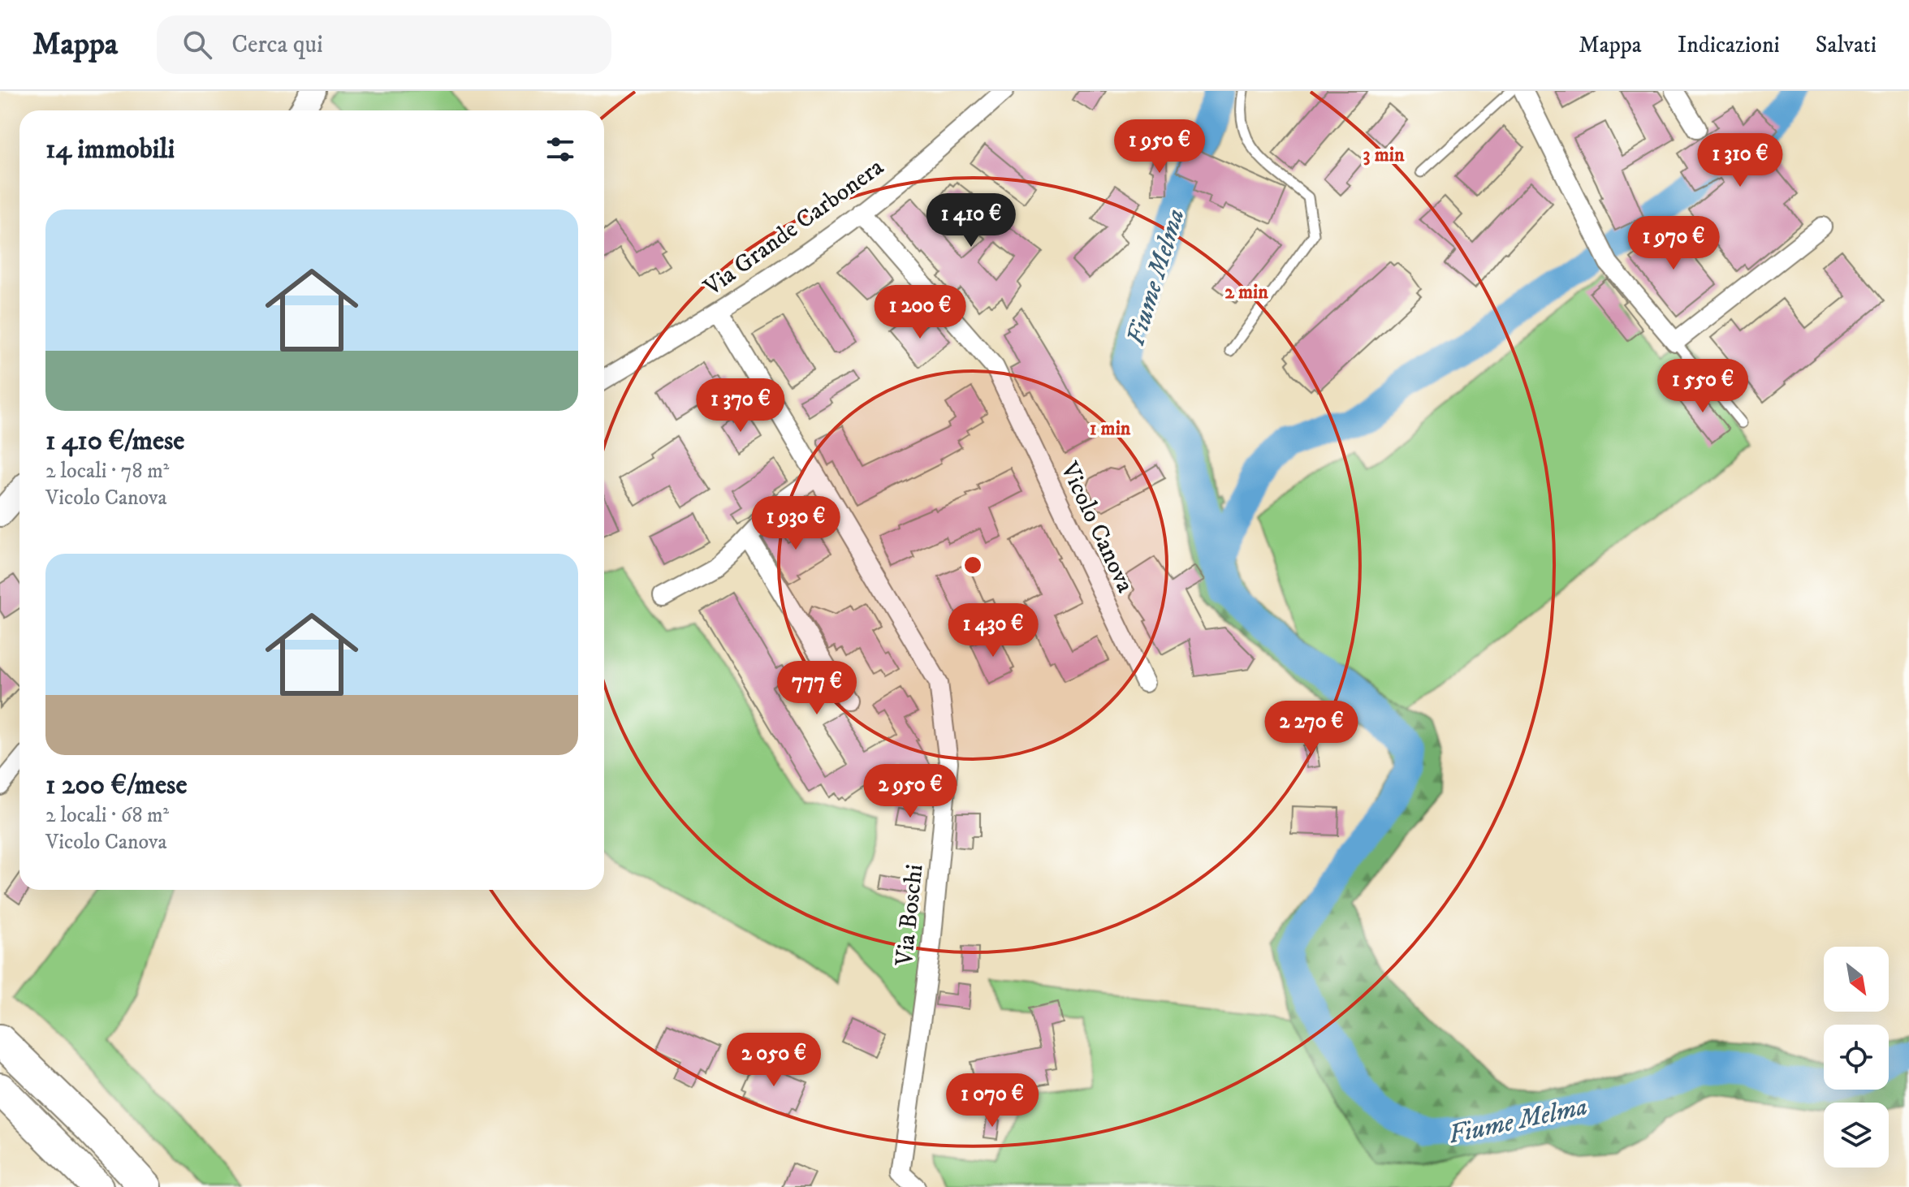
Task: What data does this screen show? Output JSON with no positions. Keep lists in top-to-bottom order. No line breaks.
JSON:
{"streets":{"street":["Via Grande Carbonera","Vicolo Canova","Via Boschi"]},"crossings":[["Via Grande Carbonera","Vicolo Canova"],["Via Grande Carbonera","Via Boschi"]],"water":["Fiume Melma"],"north":"bottom right","page":{"header":"Mappa","search":"Cerca qui","nav":["Mappa","Indicazioni","Salvati"],"heading":"14 immobili","price":["1 950 €","1 310 €","1 410 €","1 970 €","1 200 €","1 550 €","1 370 €","1 930 €","1 430 €","777 €","2 270 €","2 950 €","2 050 €","1 070 €"],"list":[{"name":"1 410 €/mese","note":"2 locali · 78 m² · Vicolo Canova"},{"name":"1 200 €/mese","note":"2 locali · 68 m² · Vicolo Canova"}]},"rings":["3 min","2 min","1 min"]}
